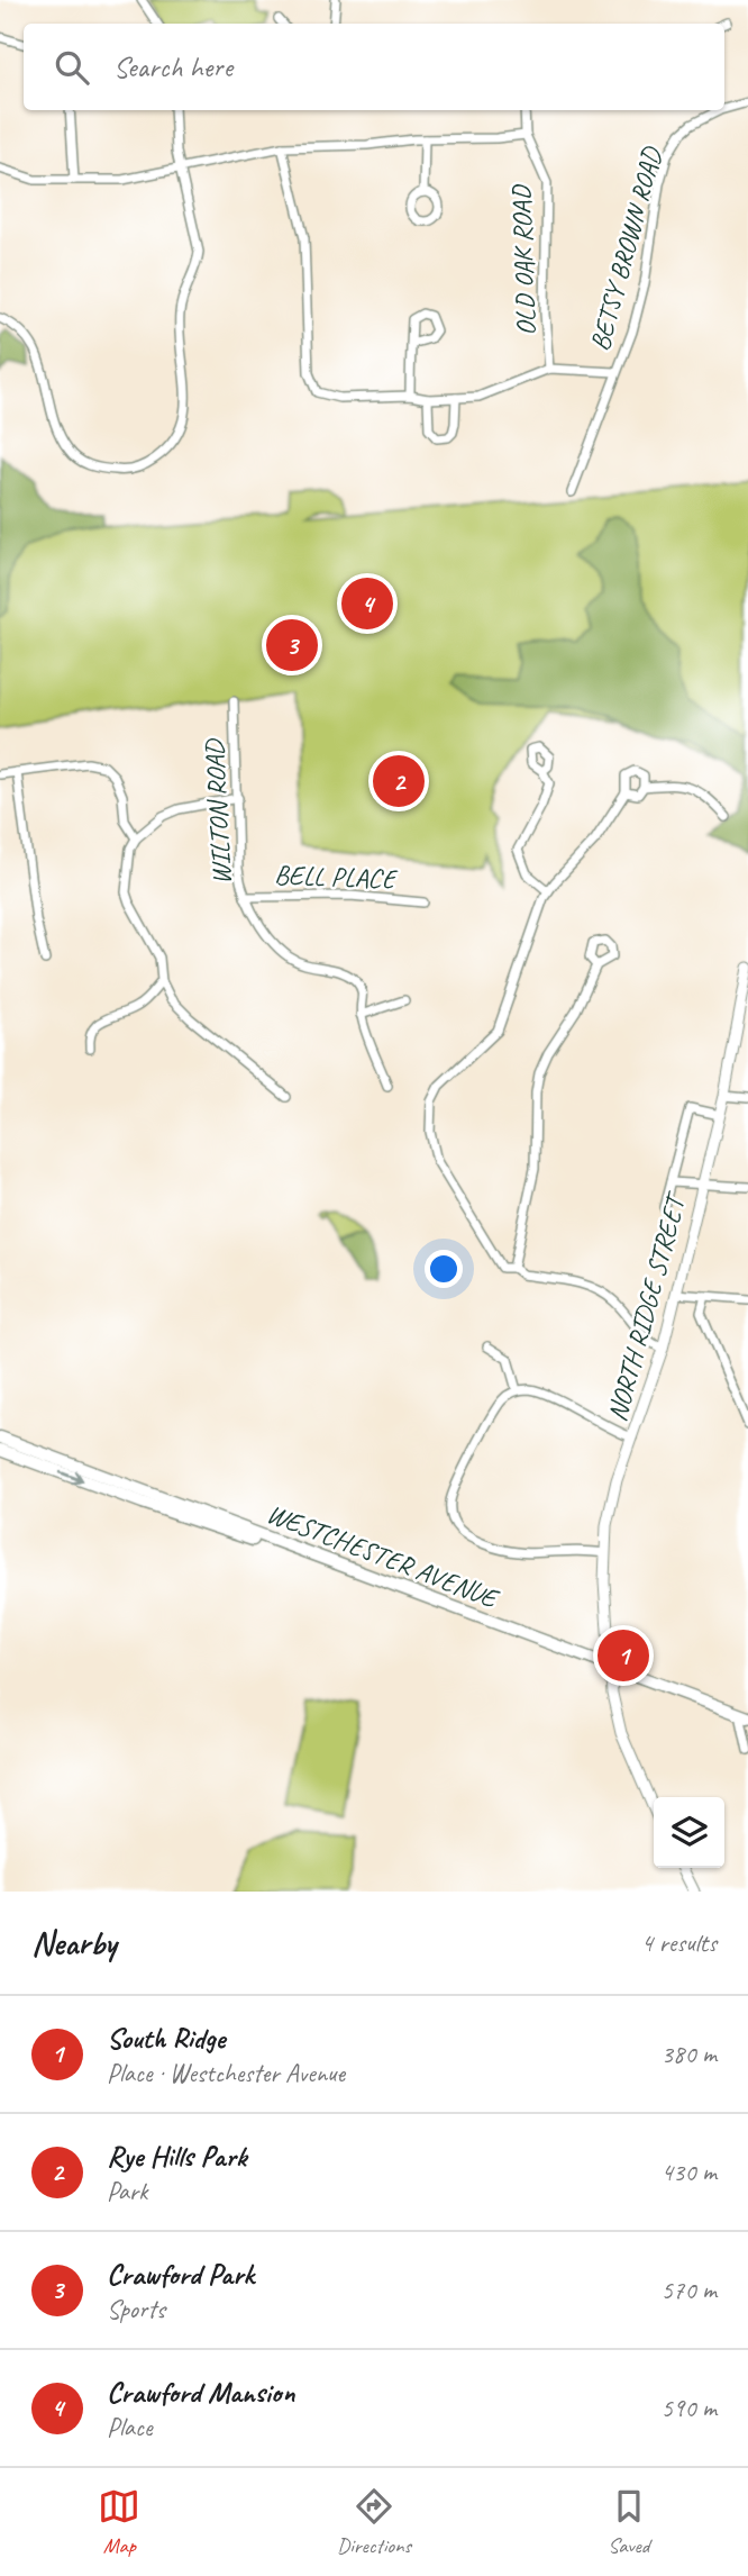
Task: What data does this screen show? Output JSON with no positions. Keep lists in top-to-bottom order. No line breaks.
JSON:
{"streets":{"main road":["WESTCHESTER AVENUE"],"street":["BETSY BROWN ROAD","OLD OAK ROAD","WILTON ROAD","BELL PLACE","NORTH RIDGE STREET"]},"crossings":[["WILTON ROAD","BELL PLACE"],["NORTH RIDGE STREET","WESTCHESTER AVENUE"]],"page":{"search":"Search here","pins":["4","3","2","1"],"heading":["Nearby","4 results"],"list":[{"mark":"1","name":"South Ridge","note":"Place · Westchester Avenue","value":"380 m"},{"mark":"2","name":"Rye Hills Park","note":"Park","value":"430 m"},{"mark":"3","name":"Crawford Park","note":"Sports","value":"570 m"},{"mark":"4","name":"Crawford Mansion","note":"Place","value":"590 m"}],"nav":["Map","Directions","Saved"]}}
